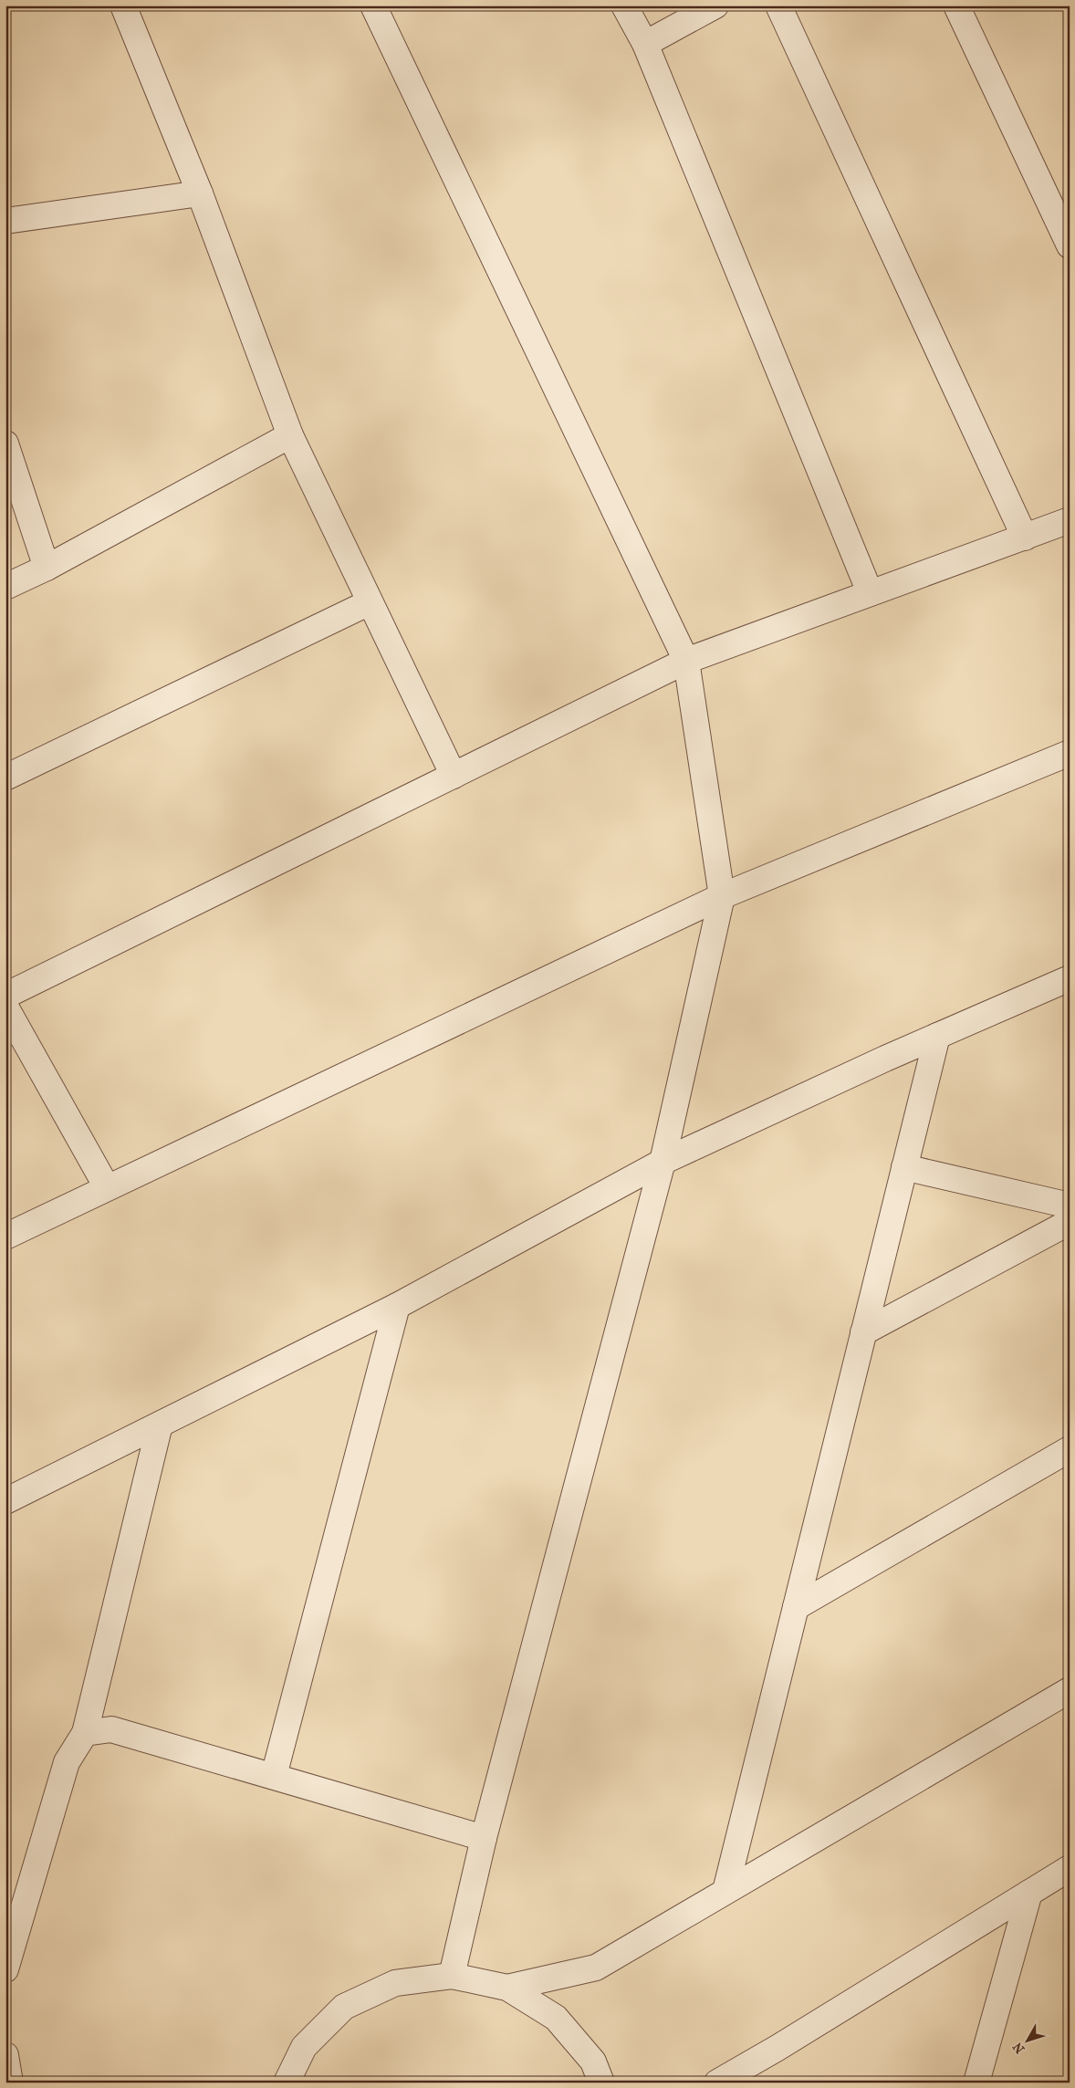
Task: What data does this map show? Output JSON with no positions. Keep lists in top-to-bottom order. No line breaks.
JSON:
{"north":"bottom left"}
